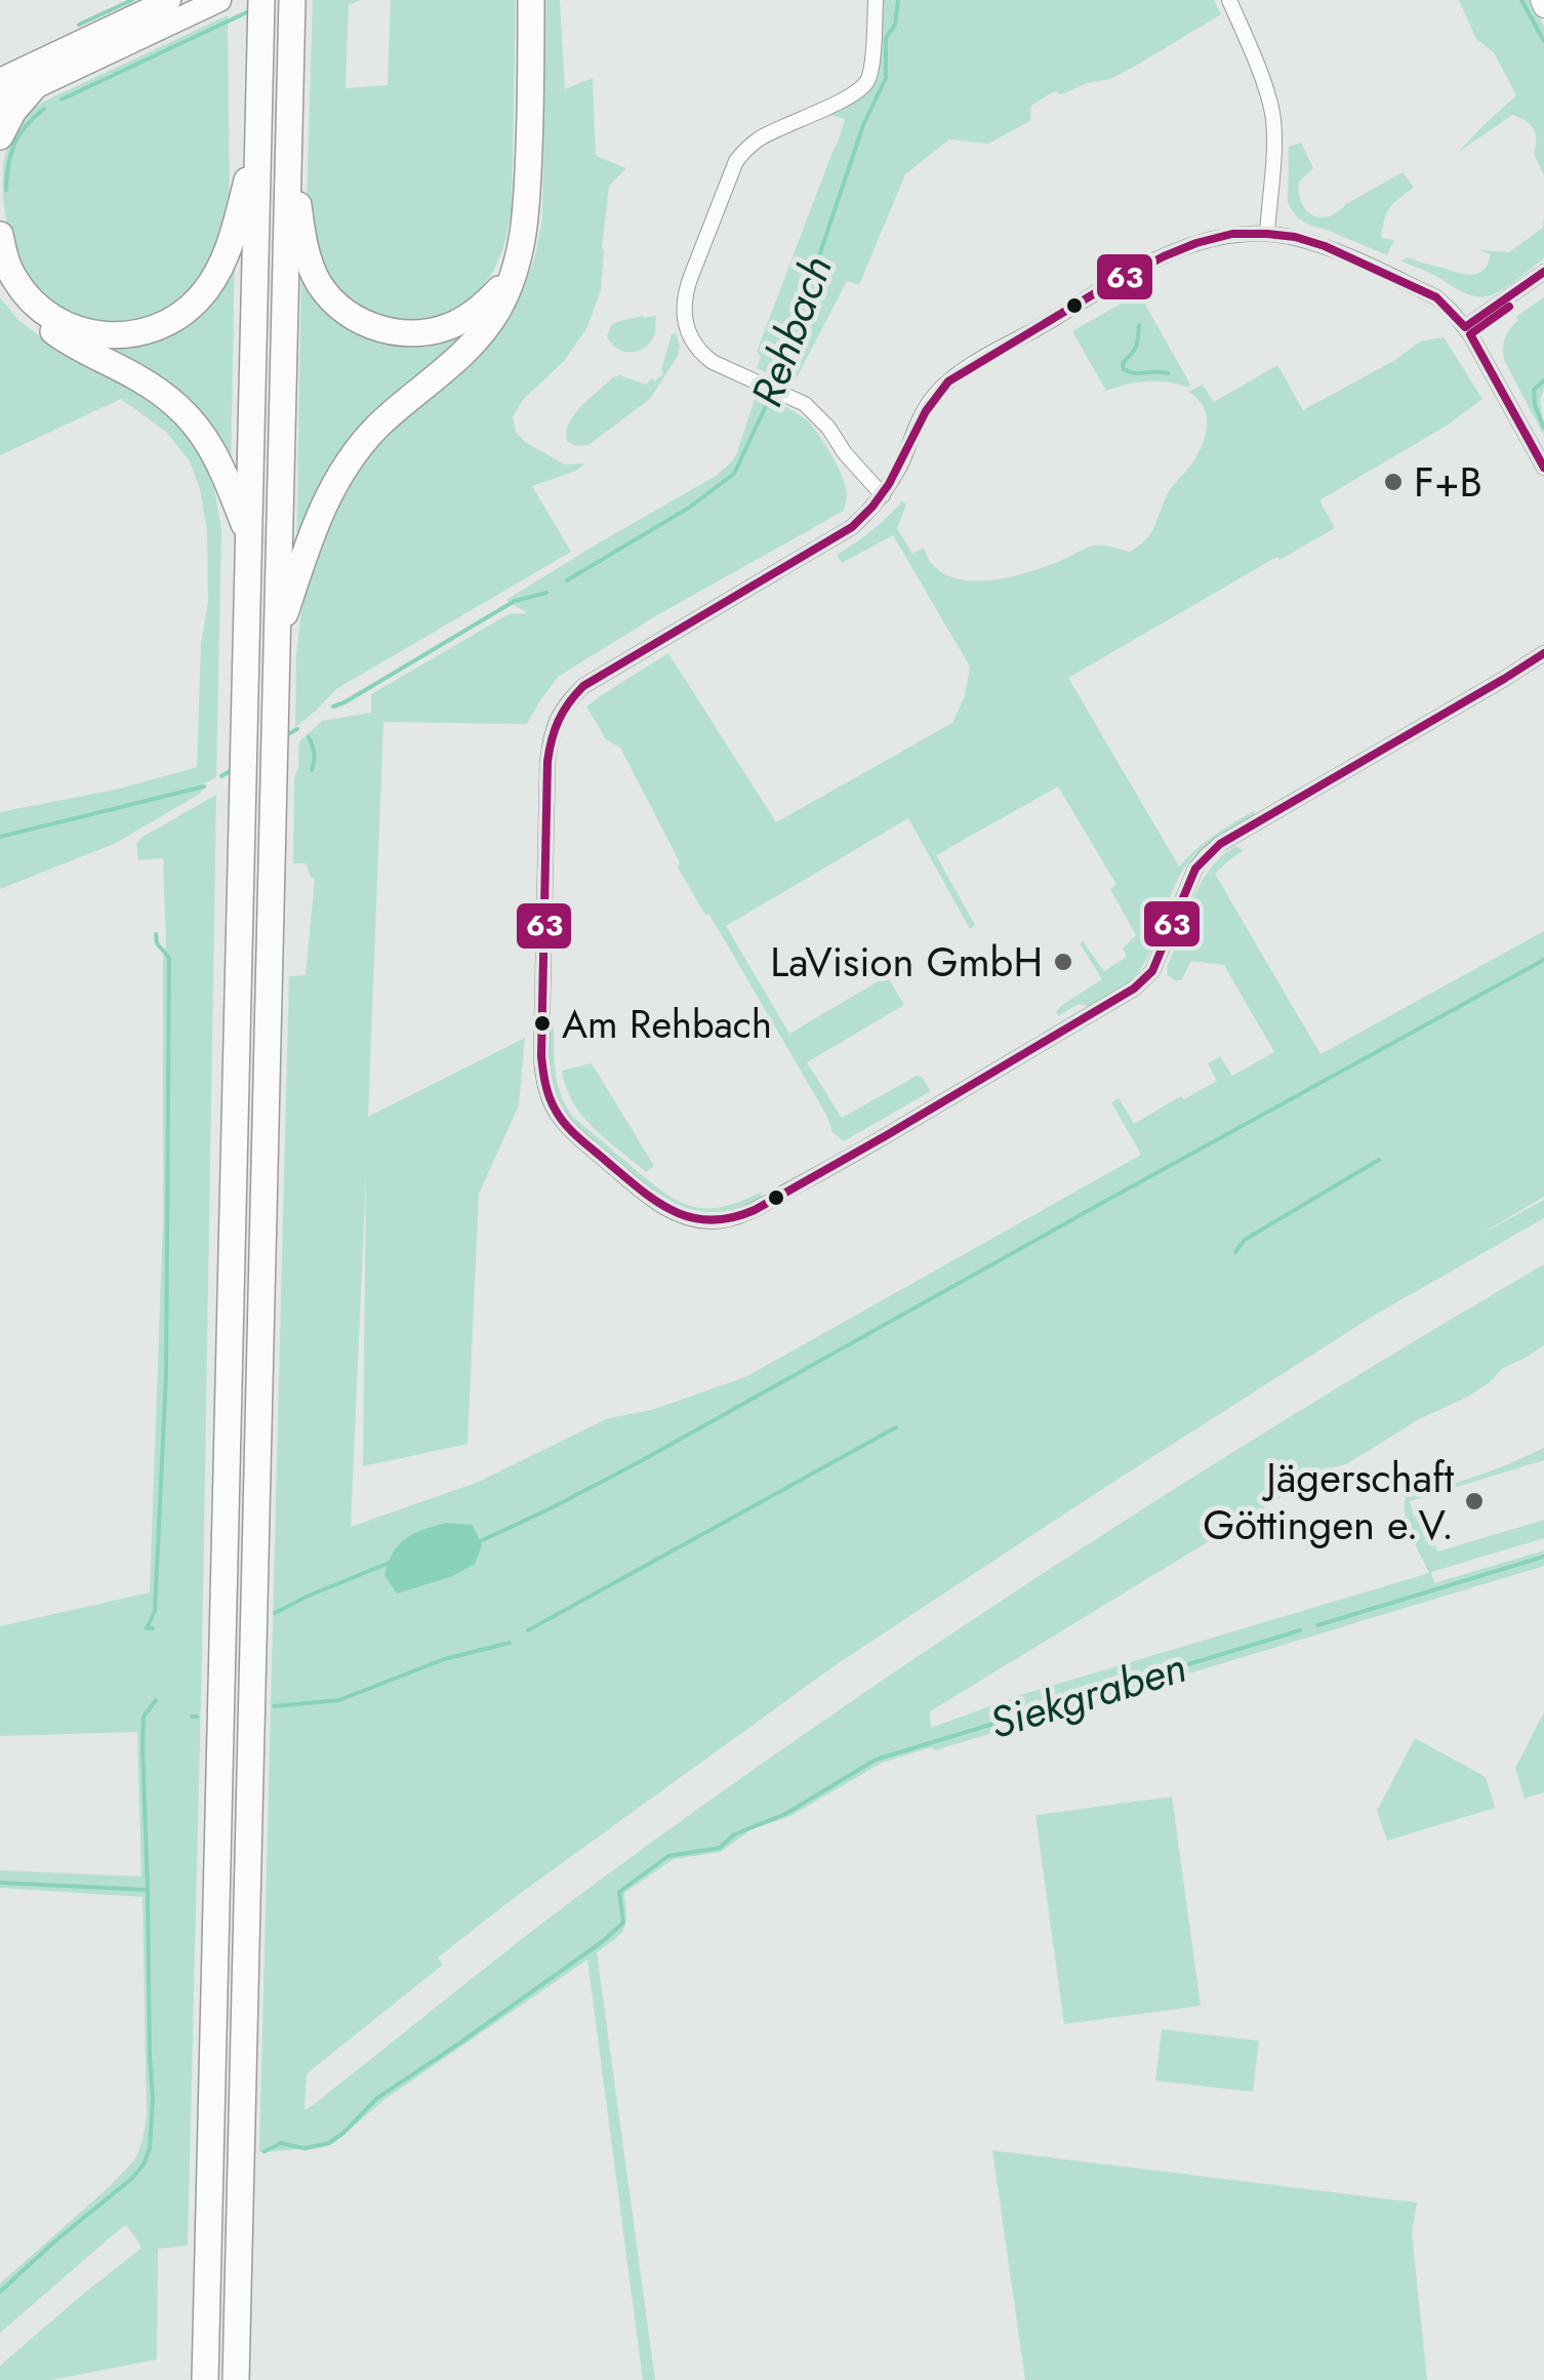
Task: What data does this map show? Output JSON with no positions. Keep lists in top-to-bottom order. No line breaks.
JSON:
{"water":["Rehbach","Siekgraben"],"places":["F+B","LaVision GmbH","Am Rehbach","Jägerschaft Göttingen e.V."],"lines":["transit line 63"]}
